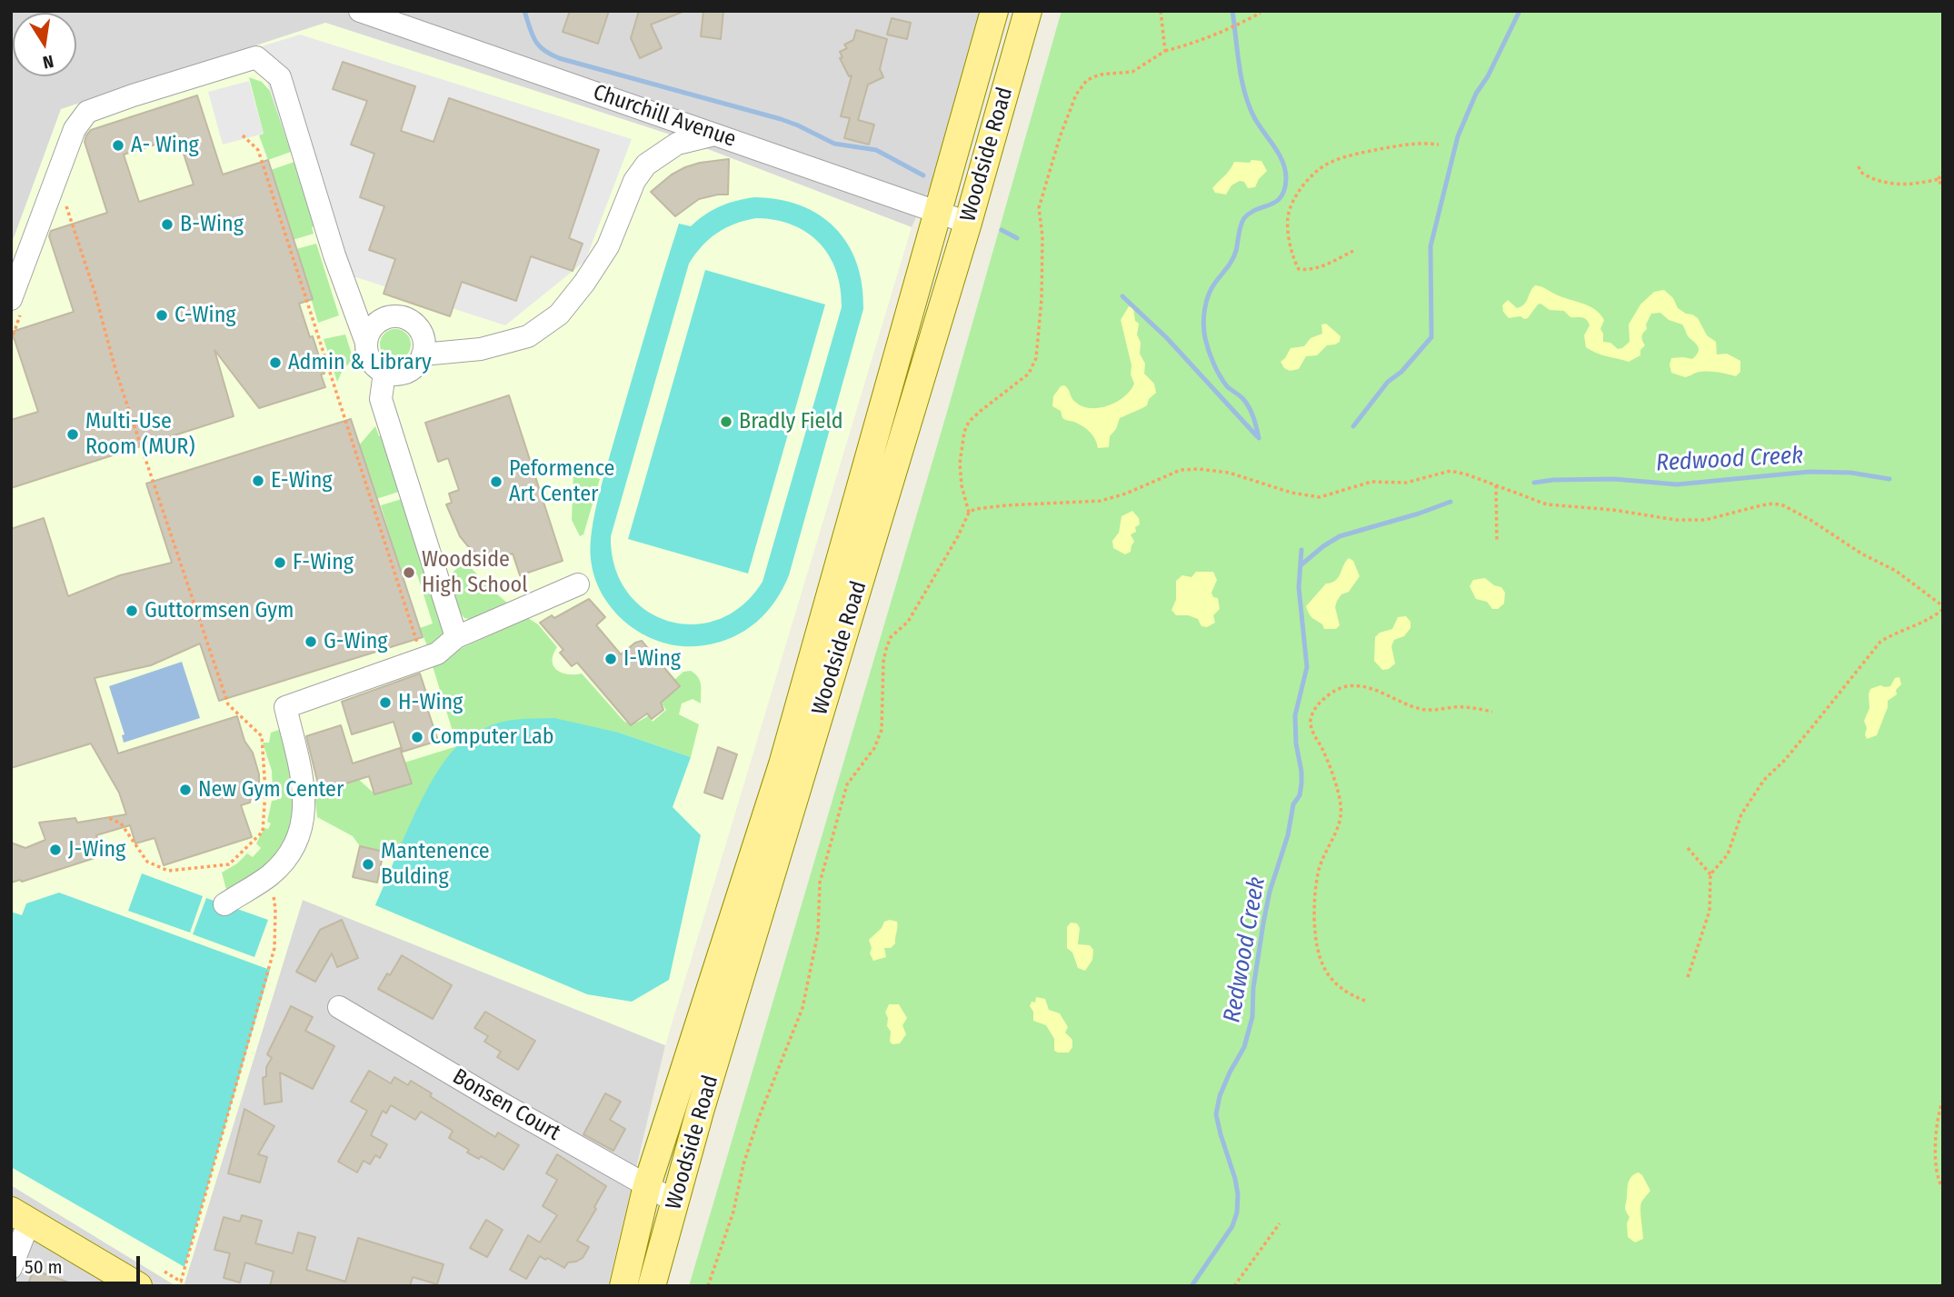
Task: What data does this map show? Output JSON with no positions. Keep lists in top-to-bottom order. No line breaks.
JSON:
{"streets":{"main road":["Woodside Road"],"street":["Churchill Avenue","Bonsen Court"]},"crossings":[["Churchill Avenue","Woodside Road"],["Woodside Road","Bonsen Court"]],"water":["Redwood Creek"],"places":["A- Wing","B-Wing","C-Wing","Admin & Library","Bradly Field","Multi-Use Room (MUR)","E-Wing","Peformence Art Center","F-Wing","Woodside High School","Guttormsen Gym","G-Wing","I-Wing","H-Wing","Computer Lab","New Gym Center","J-Wing","Mantenence Bulding"],"scale_bar":"50 m","north":"bottom"}
